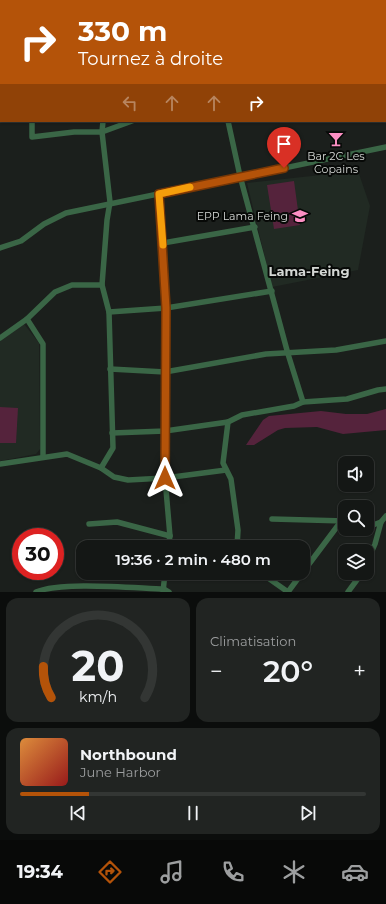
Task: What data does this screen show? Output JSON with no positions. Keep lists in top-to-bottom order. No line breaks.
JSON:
{"districts":["Lama-Feing"],"places":{"bar":["Bar 2C Les Copains"],"school or university":["EPP Lama Feing"]},"page":{"turn":["330 m","Tournez à droite"],"limit":"30","trip":"19:36 · 2 min · 480 m","tile":"Climatisation","heat":["−","20°","+"],"song":["Northbound","June Harbor"],"tabs":"19:34","gauge":["20","km/h"]}}
